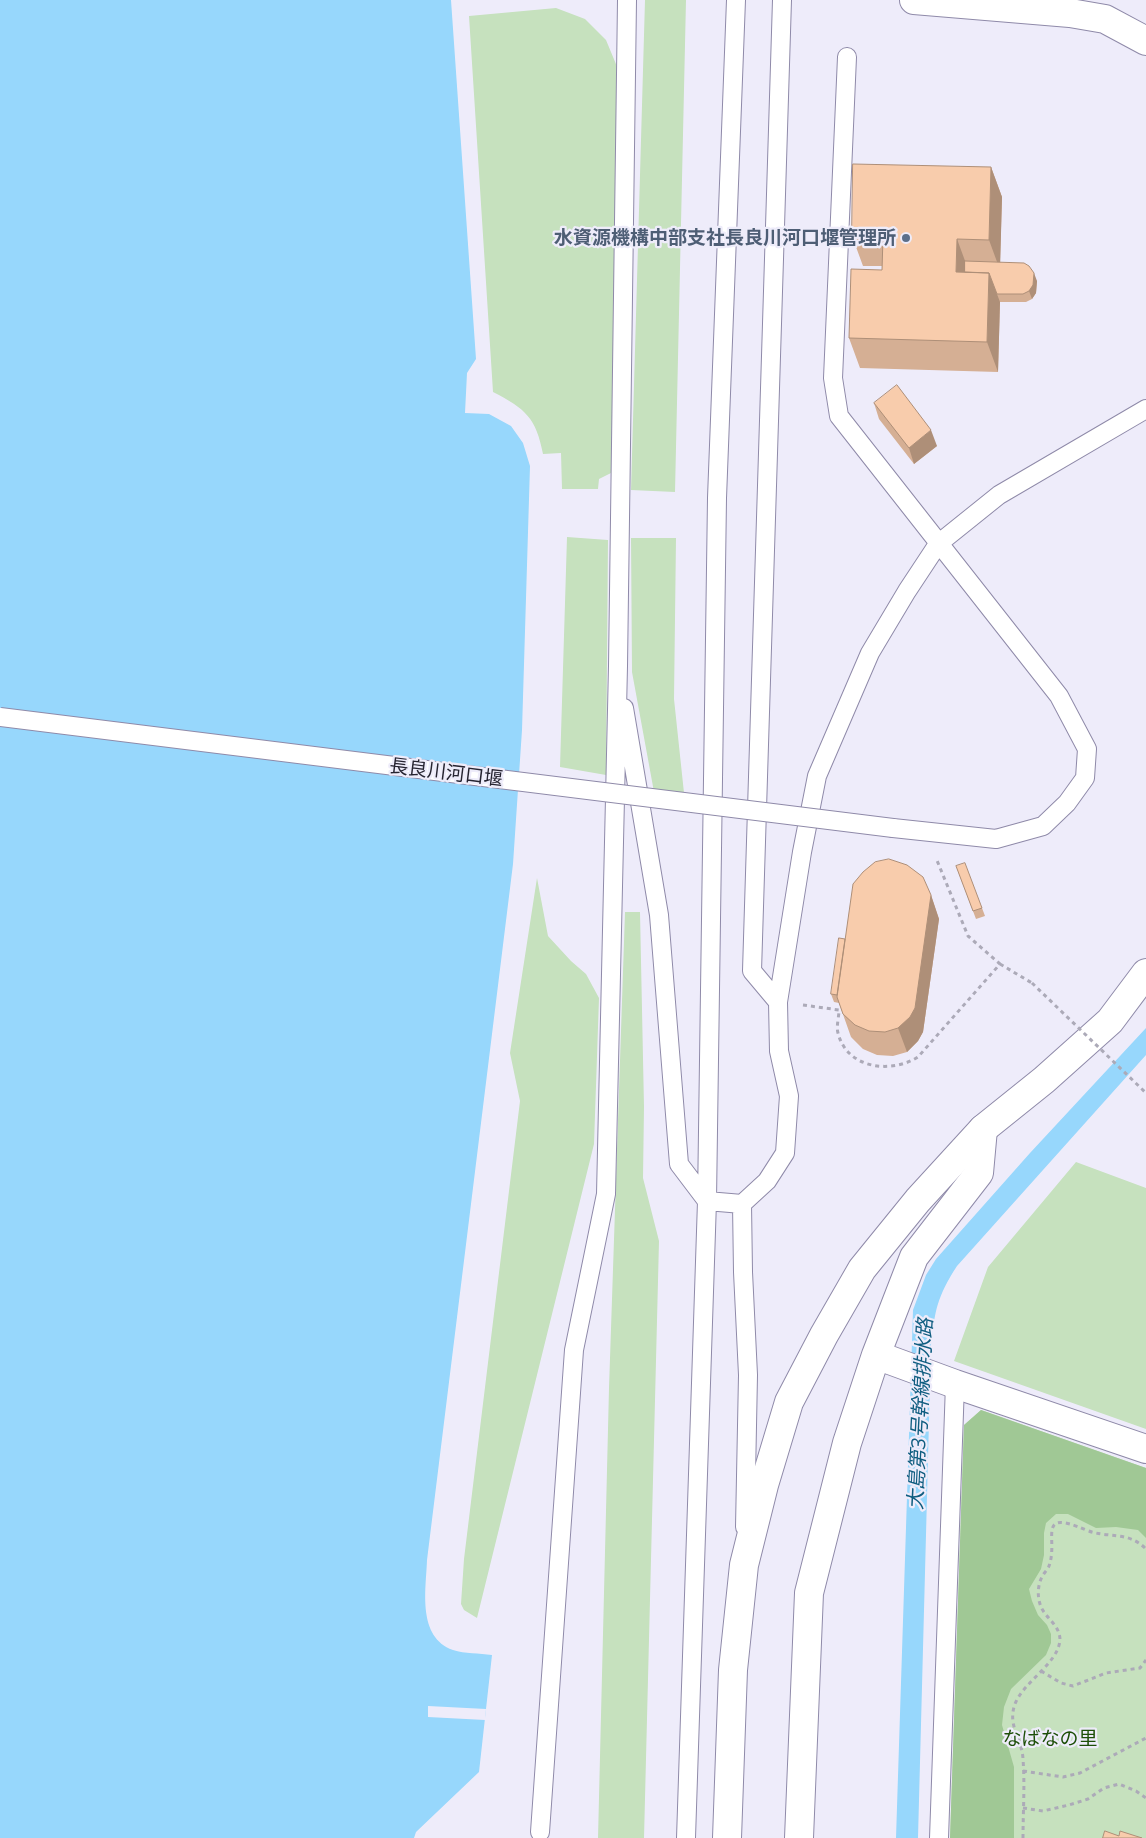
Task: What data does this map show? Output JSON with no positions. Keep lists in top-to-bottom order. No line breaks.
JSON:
{"streets":{"lane":["長良川河口堰"]},"water":["大島第3号幹線排水路"],"parks":["なばなの里"],"places":["水資源機構中部支社長良川河口堰管理所"]}
